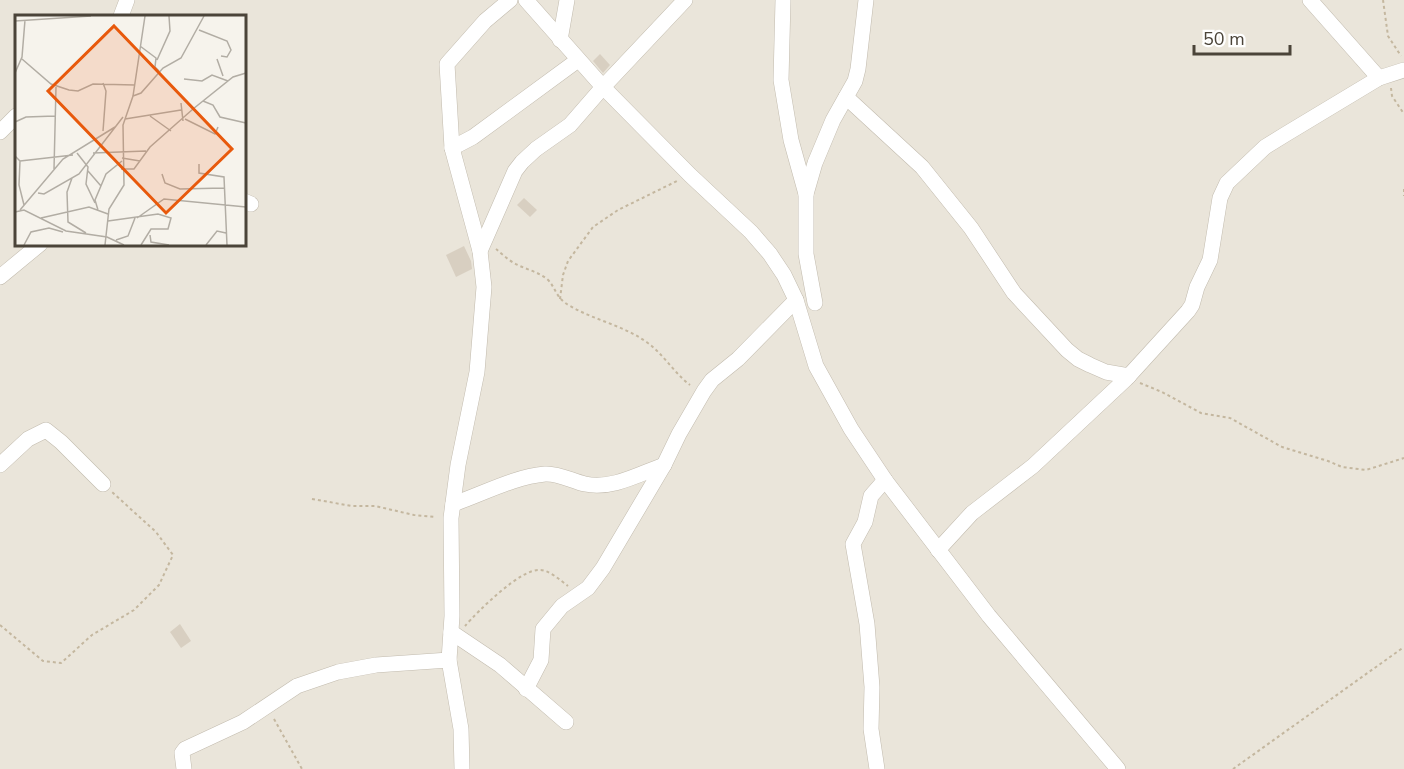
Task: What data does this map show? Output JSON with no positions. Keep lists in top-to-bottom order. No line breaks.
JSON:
{"scale_bar":"50 m"}
